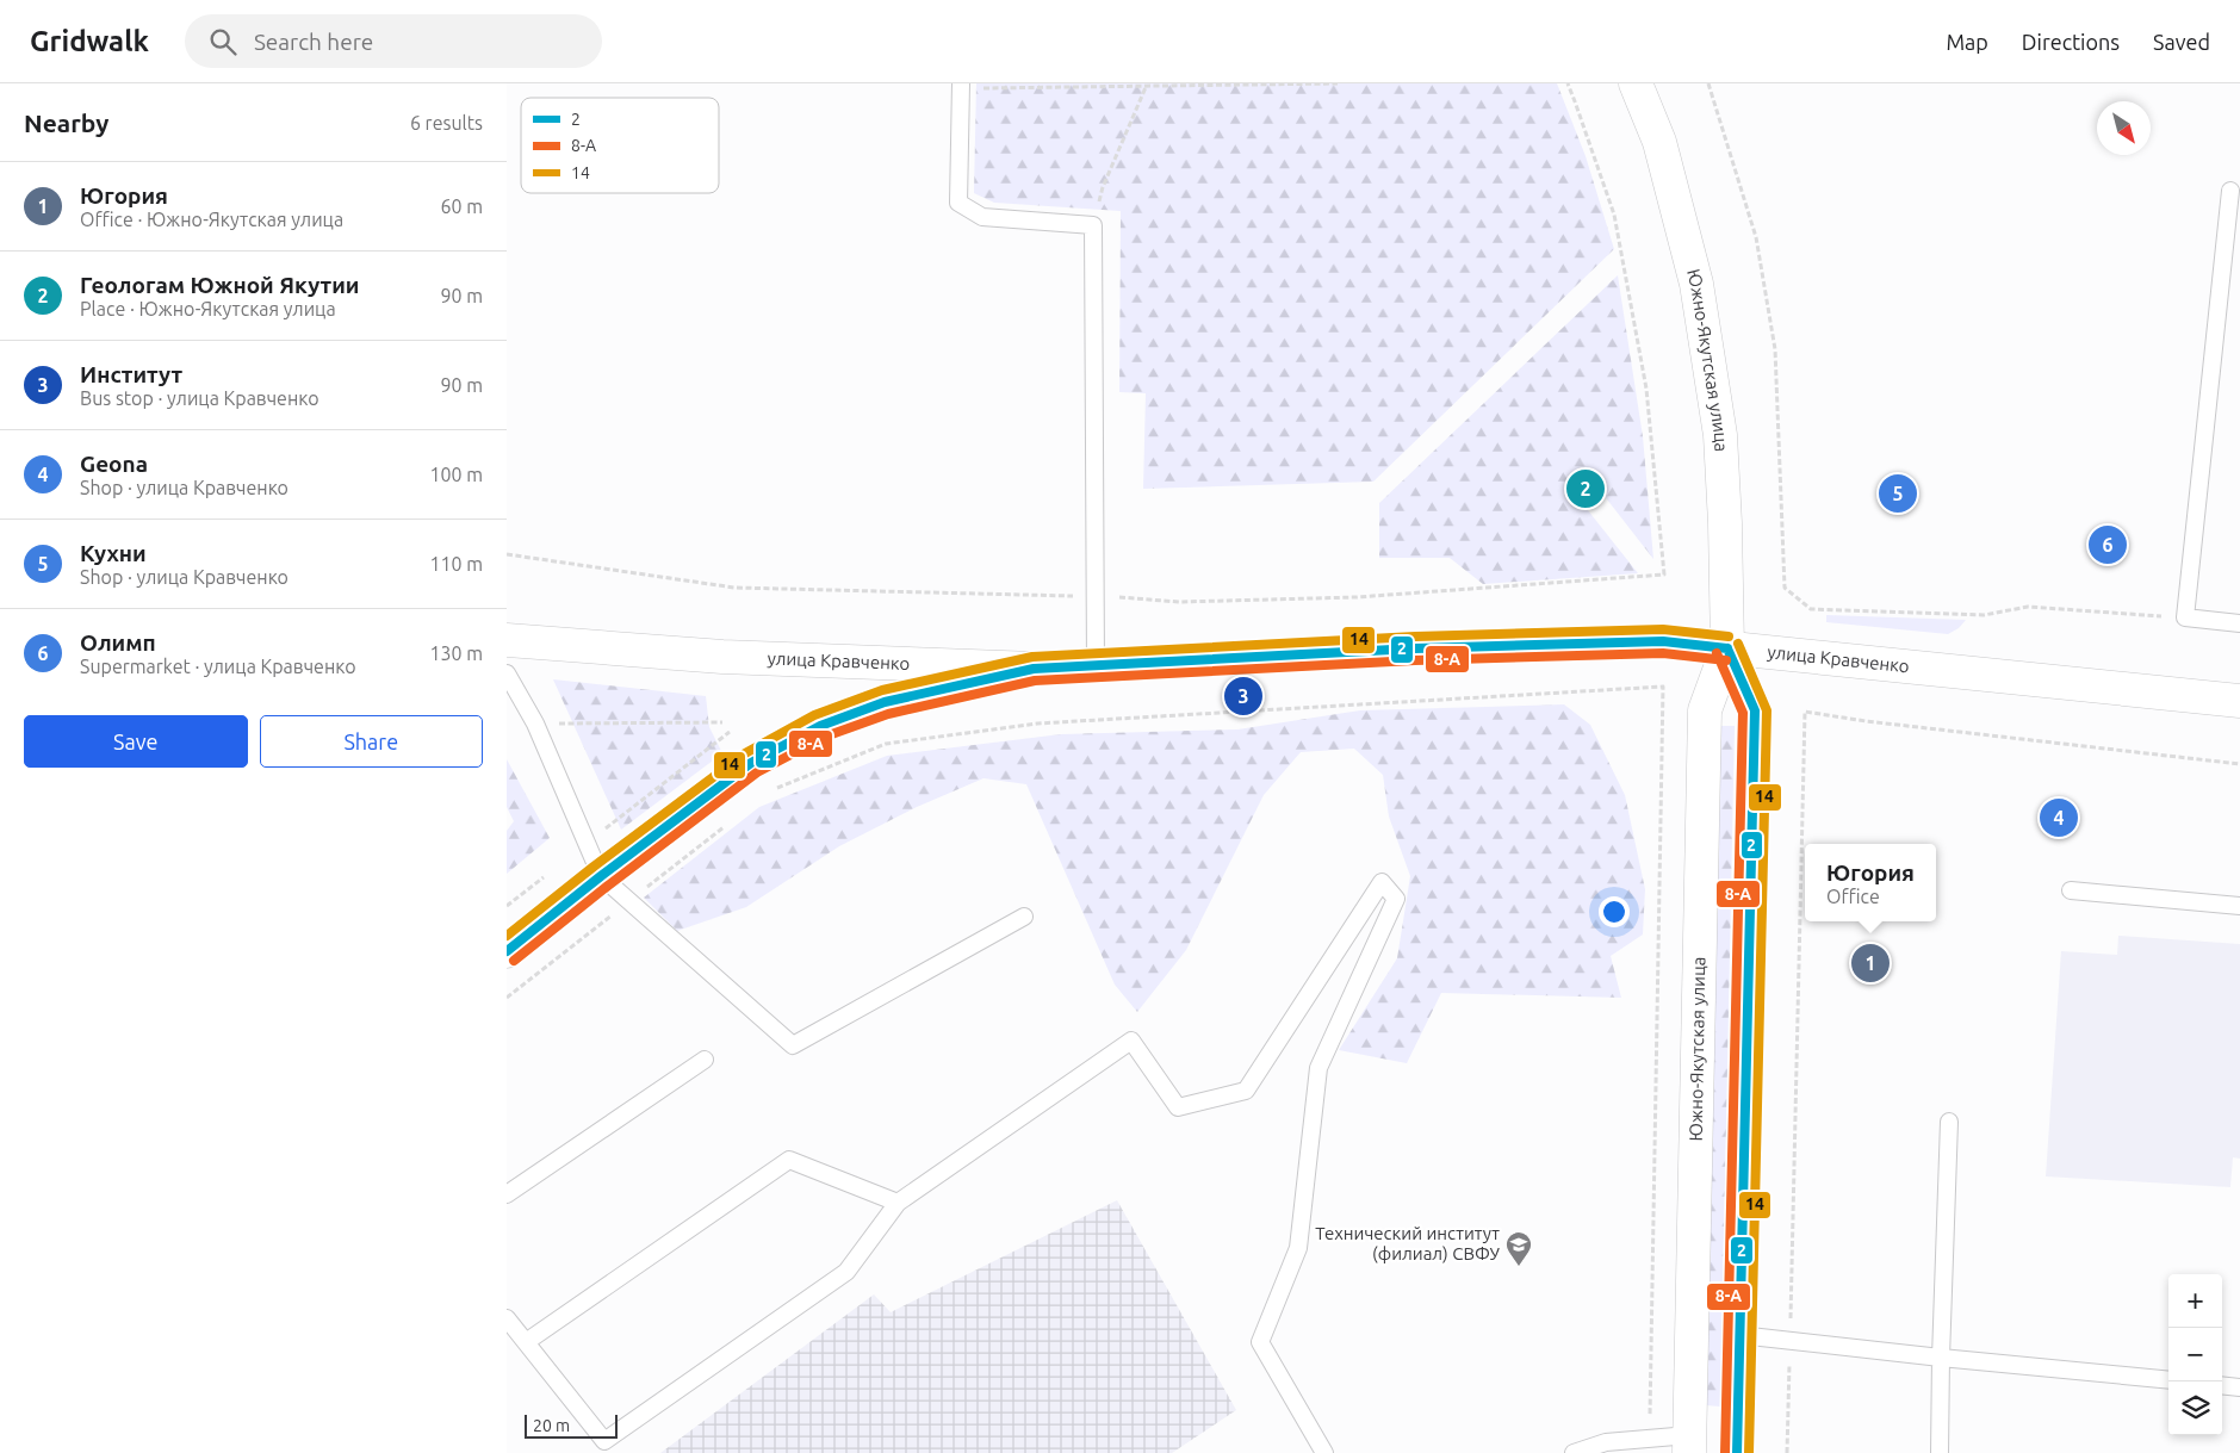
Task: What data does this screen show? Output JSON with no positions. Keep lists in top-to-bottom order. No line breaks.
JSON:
{"streets":{"street":["Южно-Якутская улица","улица Кравченко"]},"crossings":[["Южно-Якутская улица","улица Кравченко"]],"places":{"school or university":["Технический институт (филиал) СВФУ"]},"lines":["transit line 14","transit line 2","transit line 8-А"],"legend":["2","8-А","14"],"scale_bar":"20 m","north":"bottom right","page":{"header":"Gridwalk","search":"Search here","nav":["Map","Directions","Saved"],"heading":["Nearby","6 results"],"list":[{"mark":"1","name":"Югория","note":"Office · Южно-Якутская улица","value":"60 m"},{"mark":"2","name":"Геологам Южной Якутии","note":"Place · Южно-Якутская улица","value":"90 m"},{"mark":"3","name":"Институт","note":"Bus stop · улица Кравченко","value":"90 m"},{"mark":"4","name":"Geona","note":"Shop · улица Кравченко","value":"100 m"},{"mark":"5","name":"Кухни","note":"Shop · улица Кравченко","value":"110 m"},{"mark":"6","name":"Олимп","note":"Supermarket · улица Кравченко","value":"130 m"}],"pins":["2","5","6","3","4","1"],"buttons":["Save","Share"],"popup":["Югория","Office"],"map_buttons":["+","−"],"scale":"20 m"}}
